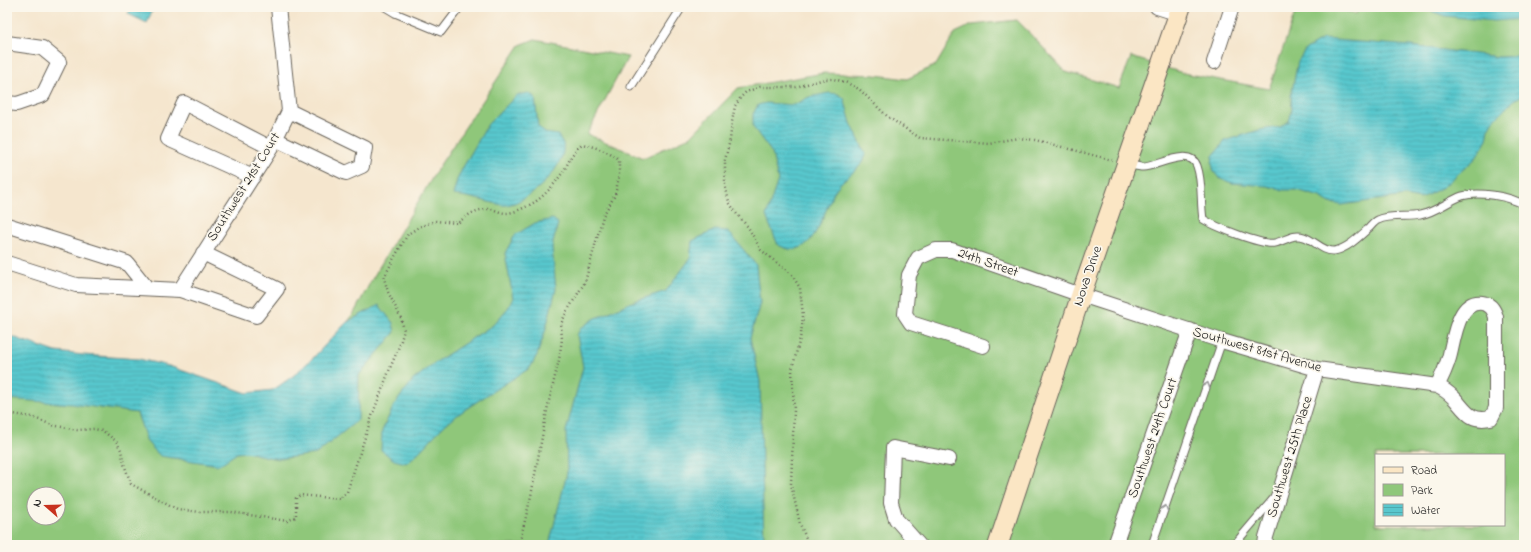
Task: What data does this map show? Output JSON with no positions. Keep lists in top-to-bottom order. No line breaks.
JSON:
{"streets":{"street":["Southwest 21st Court","24th Street","Nova Drive","Southwest 81st Avenue","Southwest 24th Court","Southwest 25th Place"]},"crossings":[["24th Street","Nova Drive"],["24th Street","Southwest 81st Avenue"],["Nova Drive","Southwest 81st Avenue"],["Southwest 81st Avenue","Southwest 24th Court"],["Southwest 81st Avenue","Southwest 25th Place"]],"legend":["Road","Park","Water"],"north":"left"}
